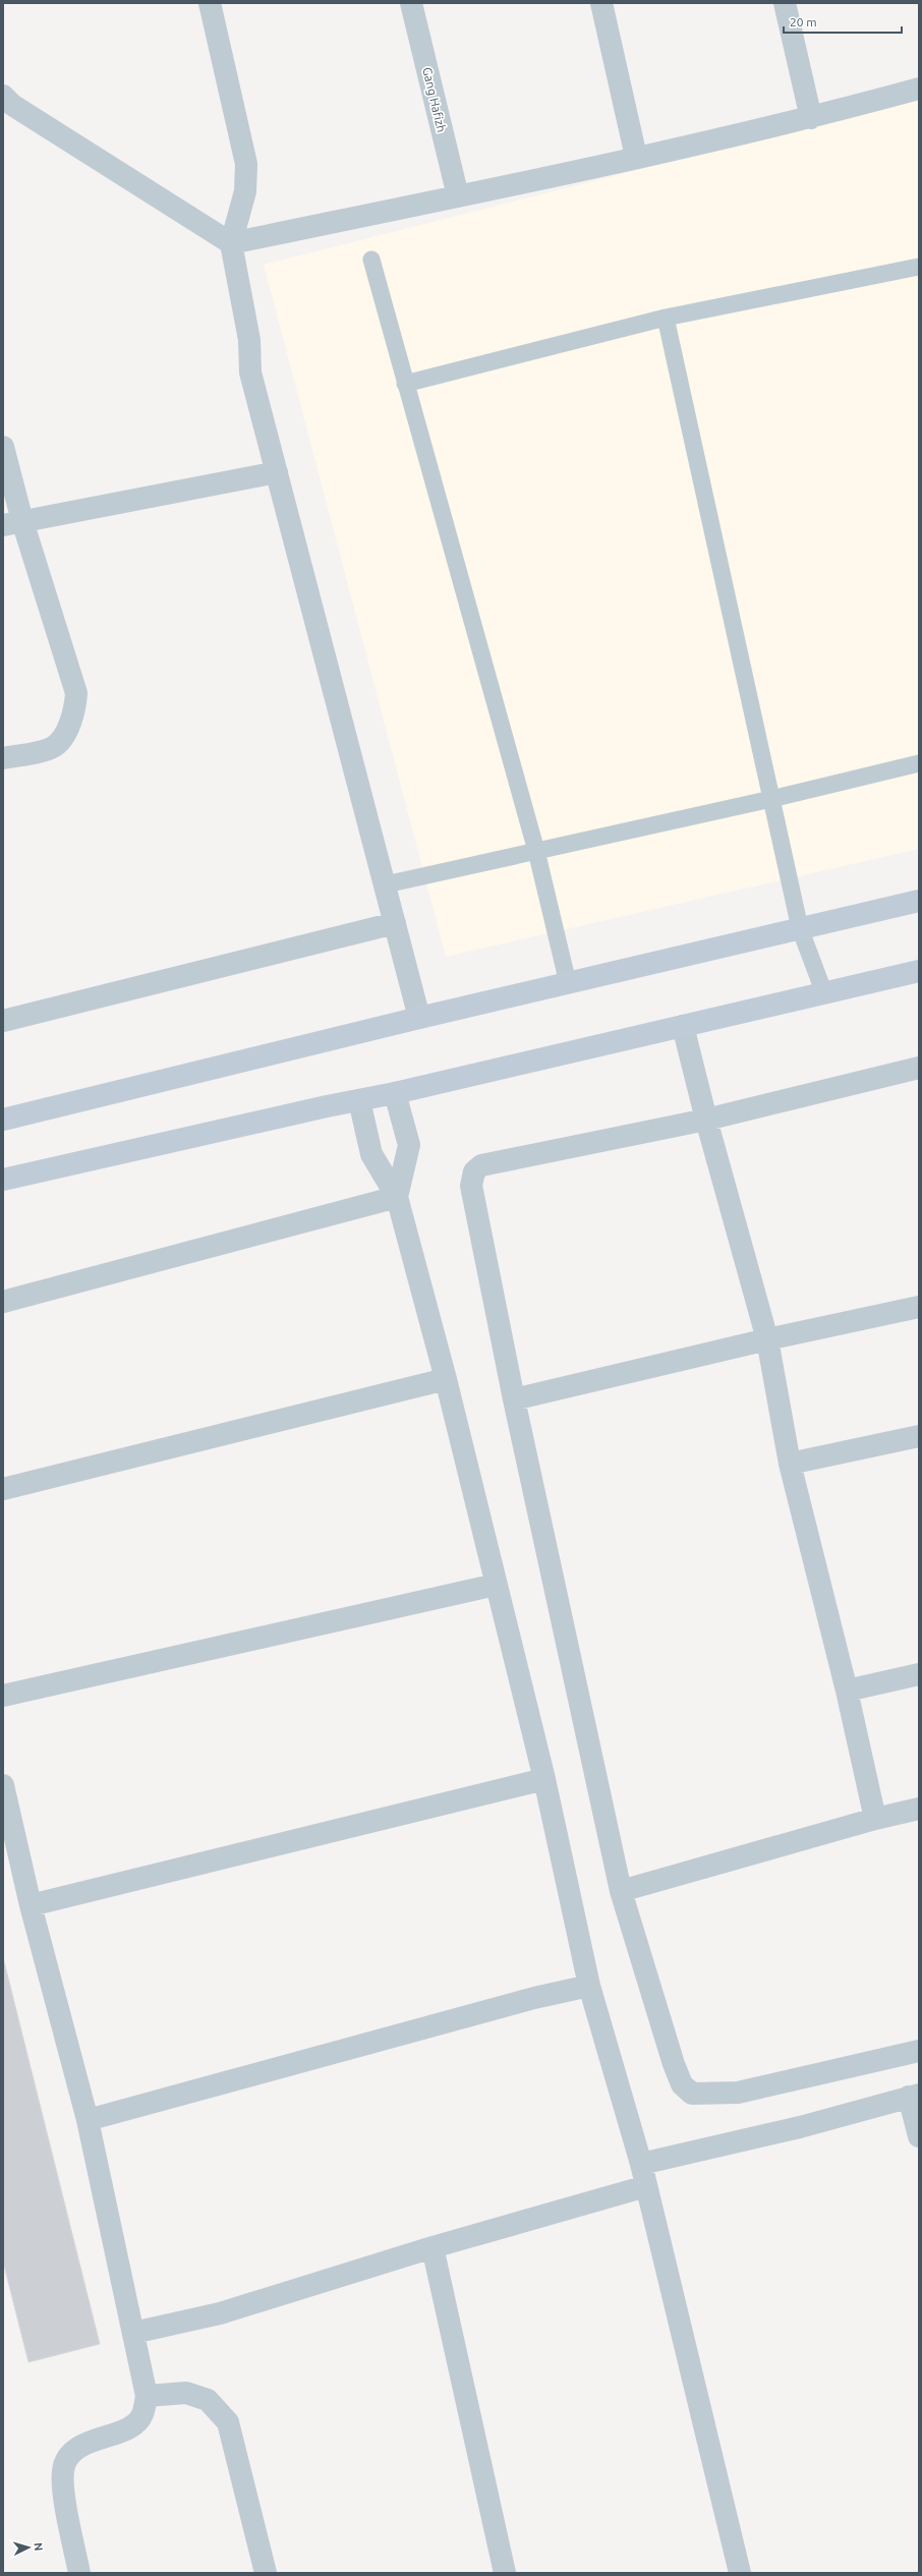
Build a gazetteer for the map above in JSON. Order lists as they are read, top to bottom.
{
  "streets": {
    "street": ["Gang Hafizh"]
  },
  "scale_bar": "20 m",
  "north": "right"
}
